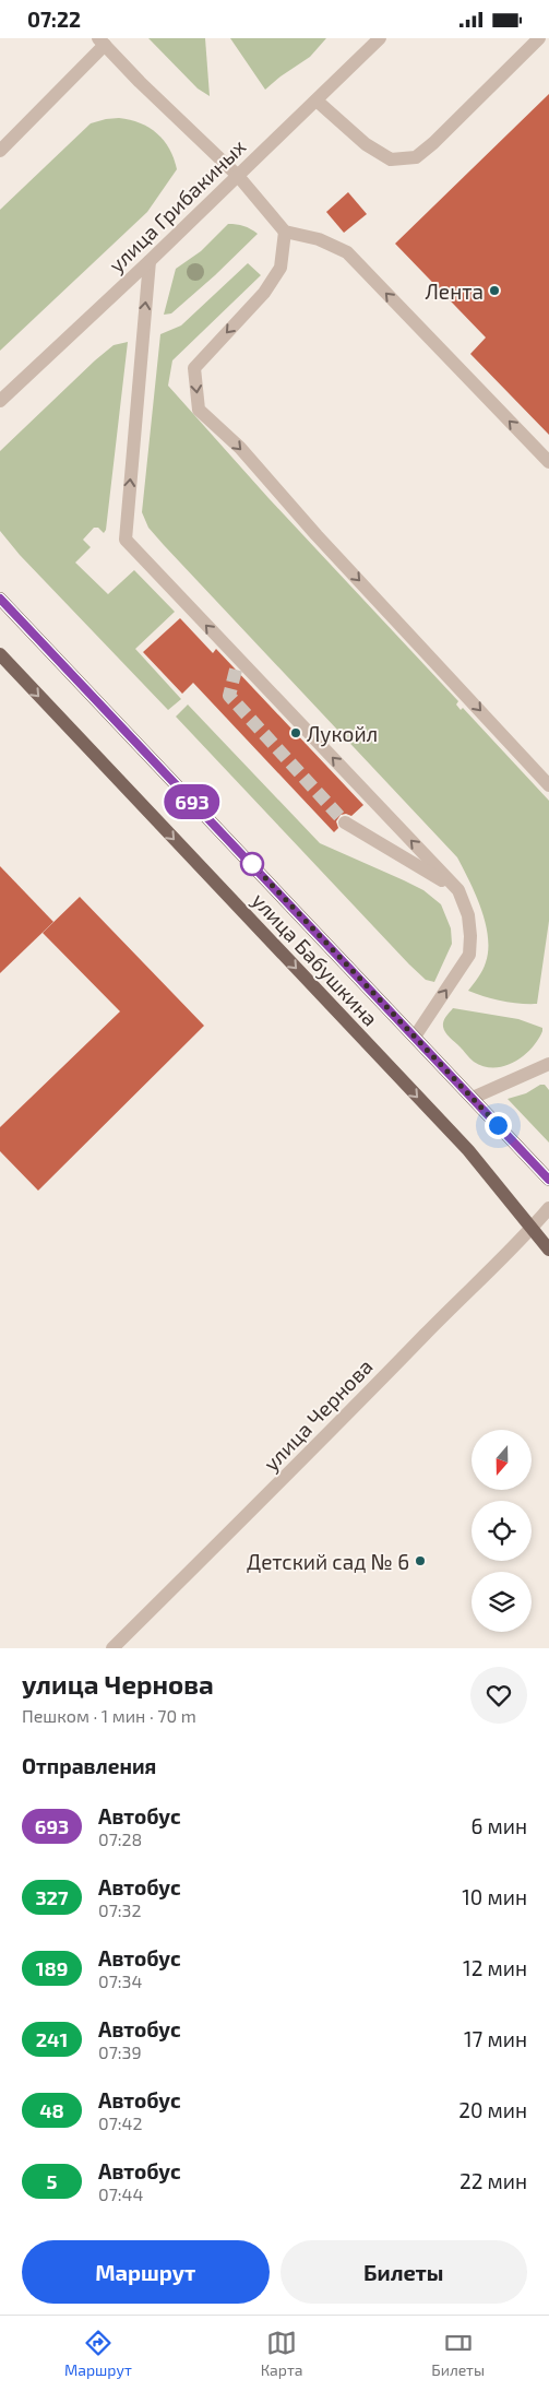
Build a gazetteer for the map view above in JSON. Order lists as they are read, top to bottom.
{
  "streets": {
    "main road": ["улица Бабушкина"],
    "street": ["улица Грибакиных", "улица Чернова"]
  },
  "crossings": [
    ["улица Бабушкина", "улица Чернова"]
  ],
  "places": ["Лента", "Лукойл", "Детский сад № 6"],
  "lines": ["bus line 693"],
  "north": "bottom",
  "page": {
    "status": "07:22",
    "on_map": "693",
    "heading": [
      ["улица Чернова", "Пешком · 1 мин · 70 m"],
      "Отправления"
    ],
    "list": [
      {
        "mark": "693",
        "name": "Автобус",
        "note": "07:28",
        "value": "6 мин"
      },
      {
        "mark": "327",
        "name": "Автобус",
        "note": "07:32",
        "value": "10 мин"
      },
      {
        "mark": "189",
        "name": "Автобус",
        "note": "07:34",
        "value": "12 мин"
      },
      {
        "mark": "241",
        "name": "Автобус",
        "note": "07:39",
        "value": "17 мин"
      },
      {
        "mark": "48",
        "name": "Автобус",
        "note": "07:42",
        "value": "20 мин"
      },
      {
        "mark": "5",
        "name": "Автобус",
        "note": "07:44",
        "value": "22 мин"
      }
    ],
    "buttons": ["Маршрут", "Билеты"],
    "tabs": ["Маршрут", "Карта", "Билеты"]
  }
}
